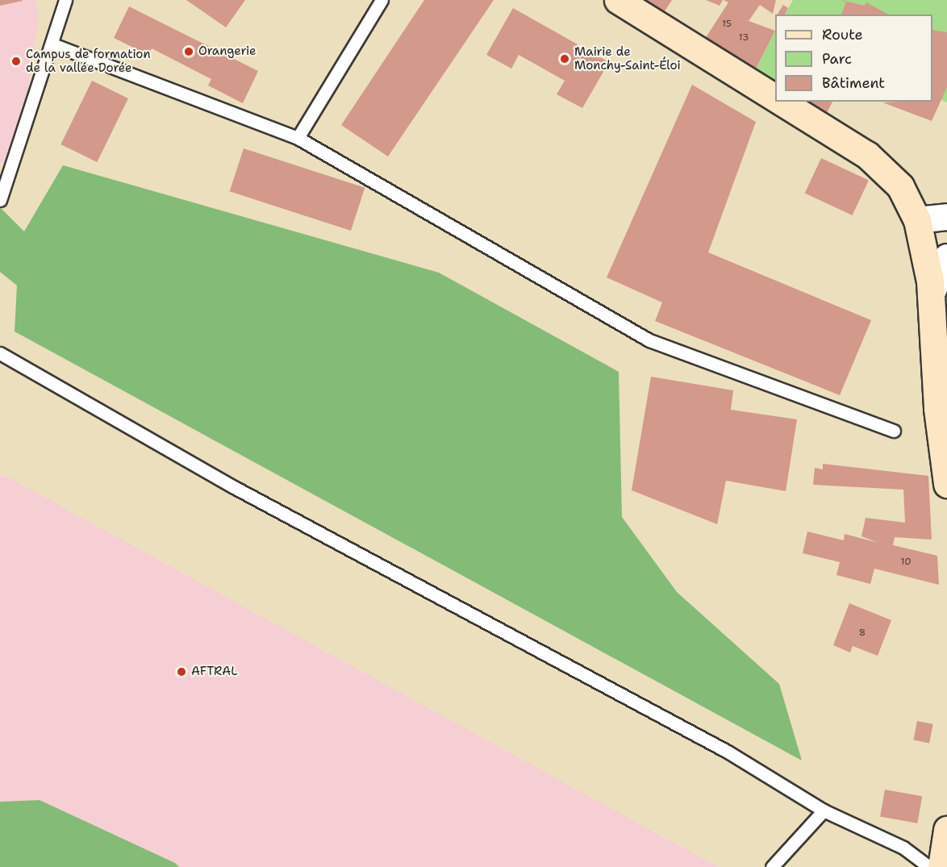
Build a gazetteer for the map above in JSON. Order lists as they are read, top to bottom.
{
  "places": [
    "Orangerie",
    "Mairie de Monchy-Saint-Éloi",
    "Campus de formation de la vallée Dorée",
    "AFTRAL"
  ],
  "house_numbers": [
    "15",
    "13",
    "10",
    "8"
  ],
  "legend": ["Route", "Parc", "Bâtiment"]
}
